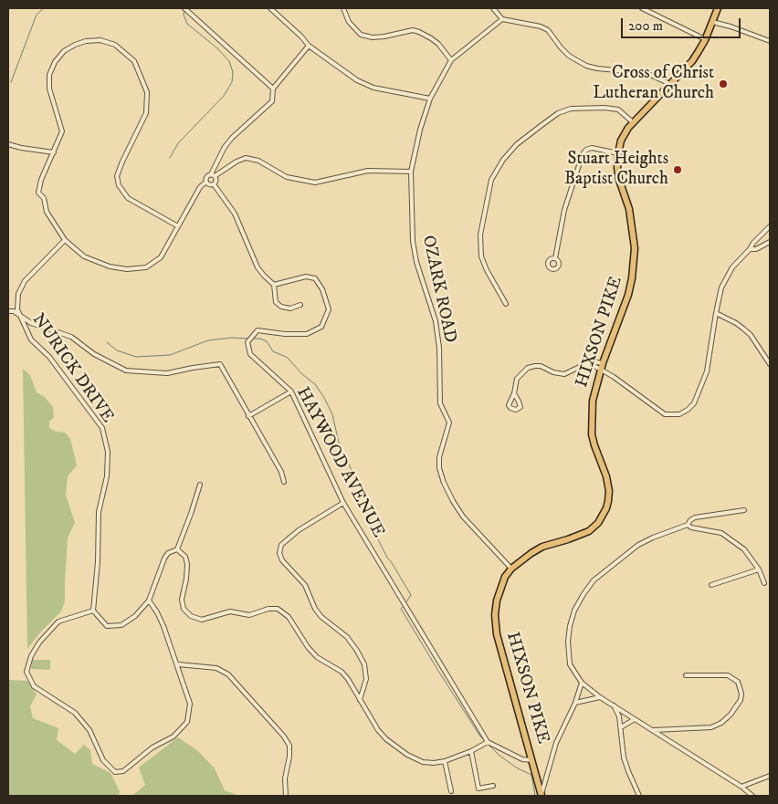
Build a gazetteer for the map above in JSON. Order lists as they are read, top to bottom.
{
  "streets": {
    "main road": ["HIXSON PIKE"],
    "street": ["OZARK ROAD", "NURICK DRIVE", "HAYWOOD AVENUE"]
  },
  "crossings": [
    ["OZARK ROAD", "HIXSON PIKE"]
  ],
  "places": ["Cross of Christ Lutheran Church", "Stuart Heights Baptist Church"],
  "scale_bar": "200 m"
}
